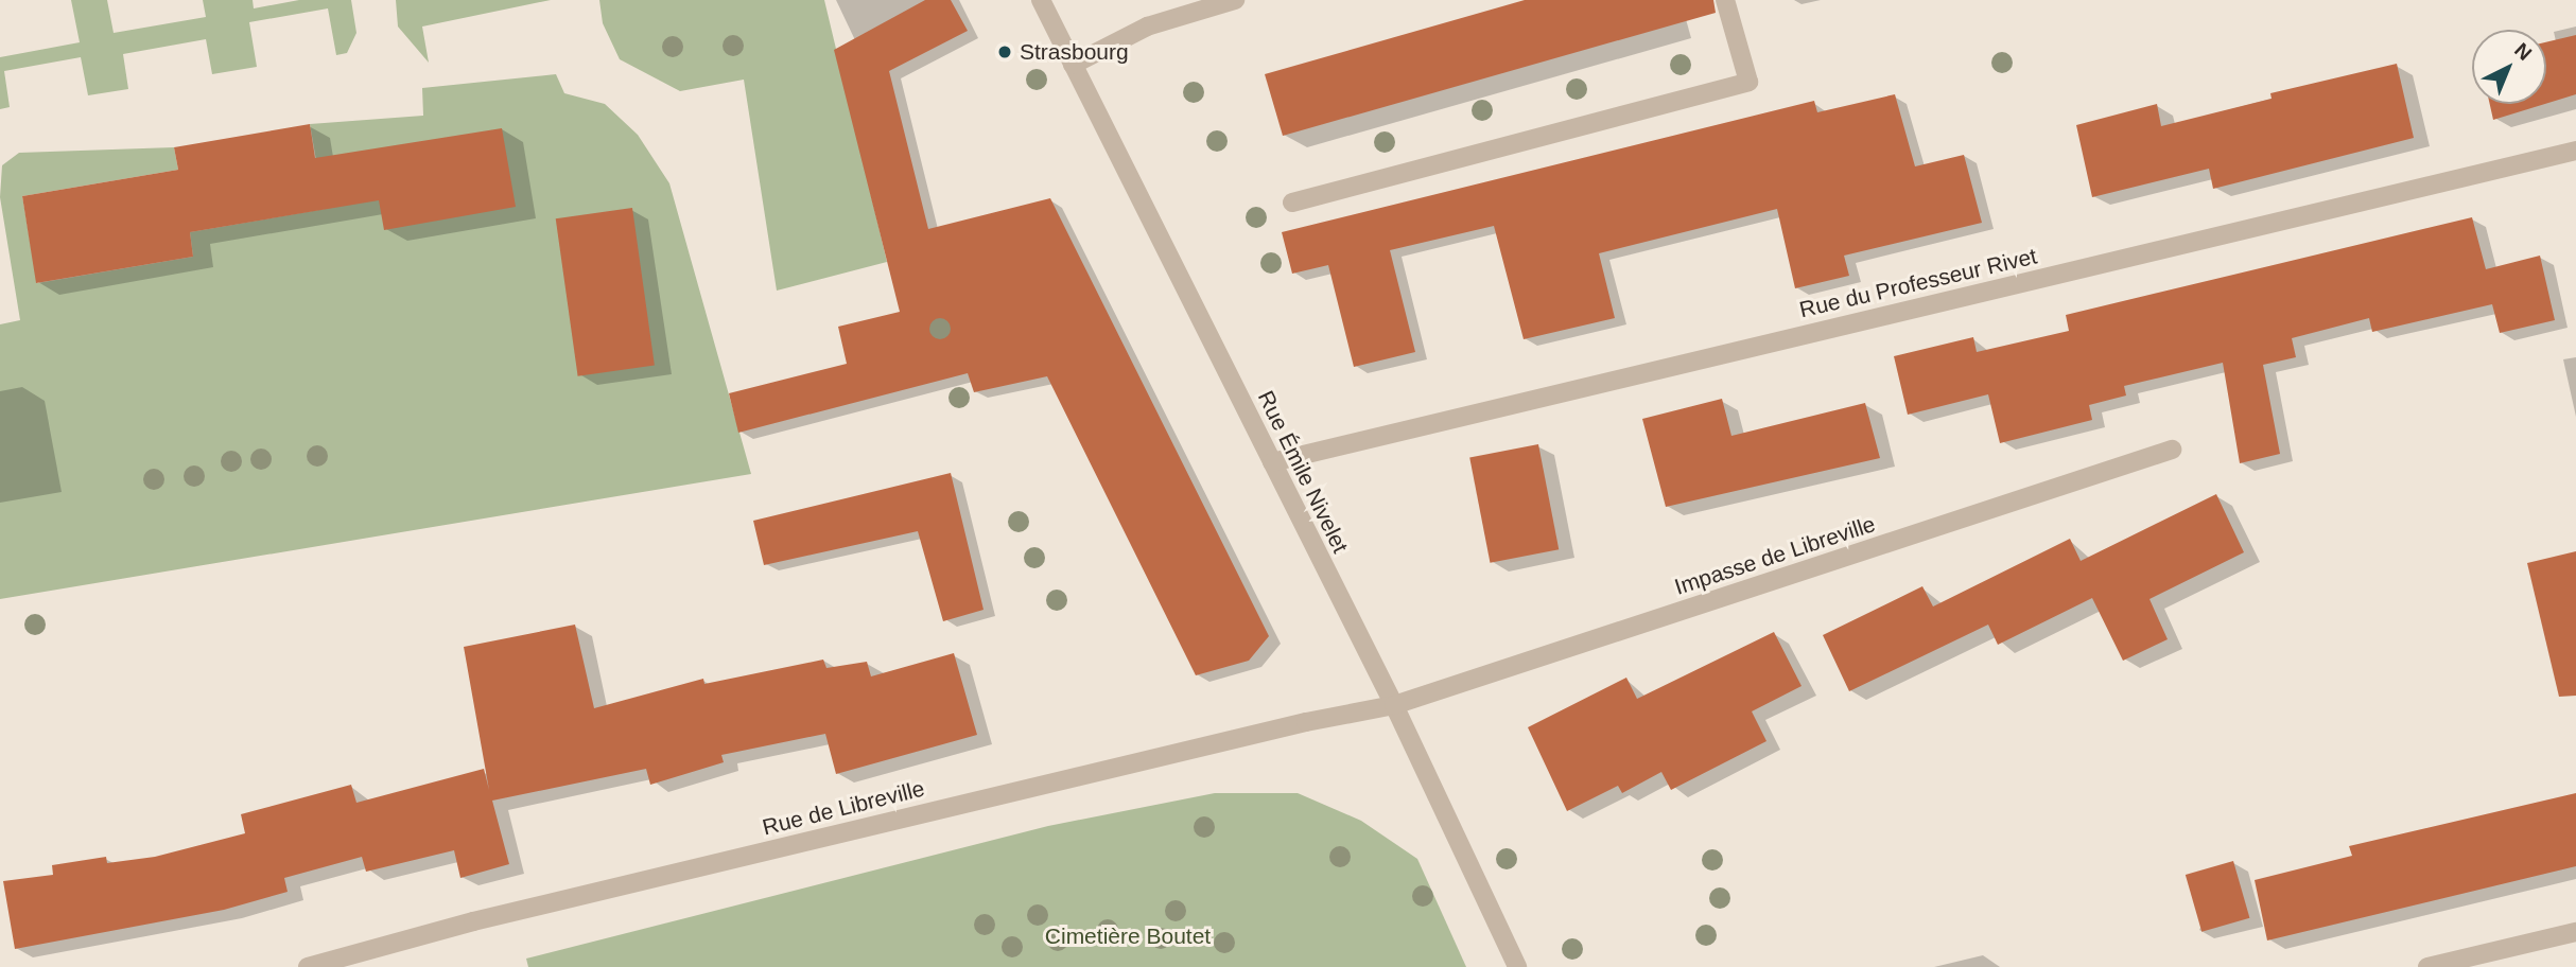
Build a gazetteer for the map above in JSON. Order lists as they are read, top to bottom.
{
  "streets": {
    "street": [
      "Rue du Professeur Rivet",
      "Rue Émile Nivelet",
      "Impasse de Libreville",
      "Rue de Libreville"
    ]
  },
  "crossings": [
    ["Rue du Professeur Rivet", "Rue Émile Nivelet"],
    ["Rue Émile Nivelet", "Impasse de Libreville"],
    ["Rue Émile Nivelet", "Rue de Libreville"],
    ["Impasse de Libreville", "Rue de Libreville"]
  ],
  "parks": ["Cimetière Boutet"],
  "places": ["Strasbourg"],
  "north": "top right"
}
